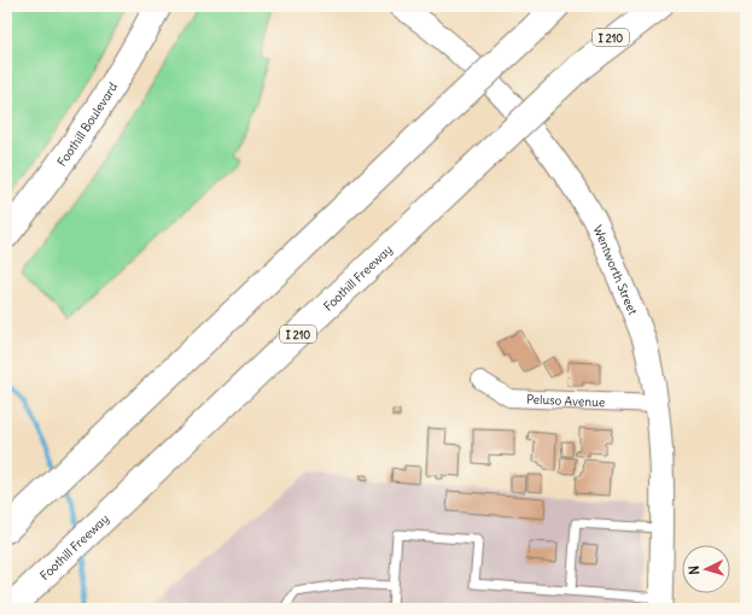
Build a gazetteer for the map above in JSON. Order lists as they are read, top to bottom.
{
  "streets": {
    "main road": [
      "I 210",
      "Foothill Boulevard",
      "Wentworth Street",
      "Foothill Freeway"
    ],
    "street": ["Peluso Avenue"]
  },
  "crossings": [
    ["Wentworth Street", "Peluso Avenue"]
  ],
  "north": "left"
}
